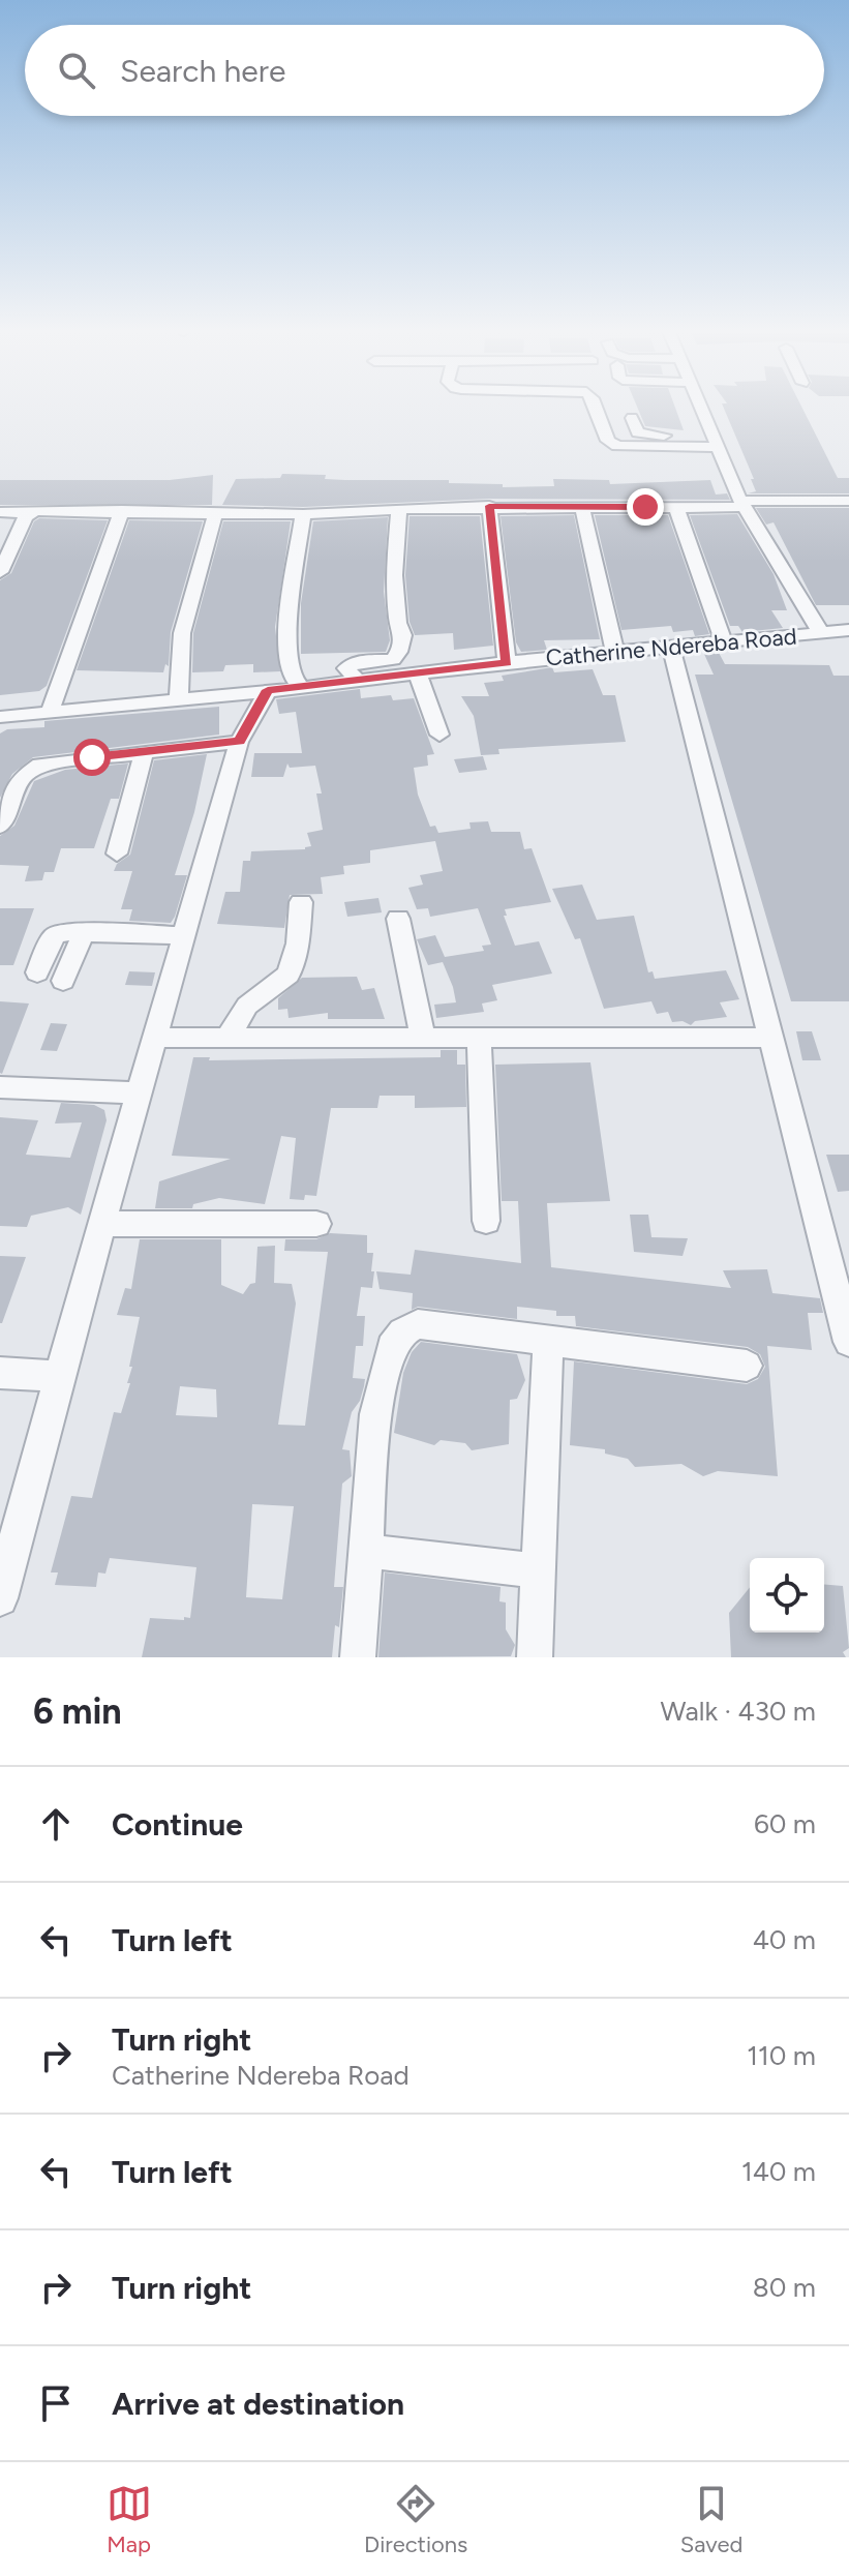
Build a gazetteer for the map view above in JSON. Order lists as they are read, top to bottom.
{
  "streets": {
    "street": ["Catherine Ndereba Road"]
  },
  "page": {
    "search": "Search here",
    "heading": ["6 min", "Walk · 430 m"],
    "list": [
      ["Continue", "60 m"],
      ["Turn left", "40 m"],
      ["Turn right", "Catherine Ndereba Road", "110 m"],
      ["Turn left", "140 m"],
      ["Turn right", "80 m"],
      "Arrive at destination"
    ],
    "nav": ["Map", "Directions", "Saved"]
  }
}
